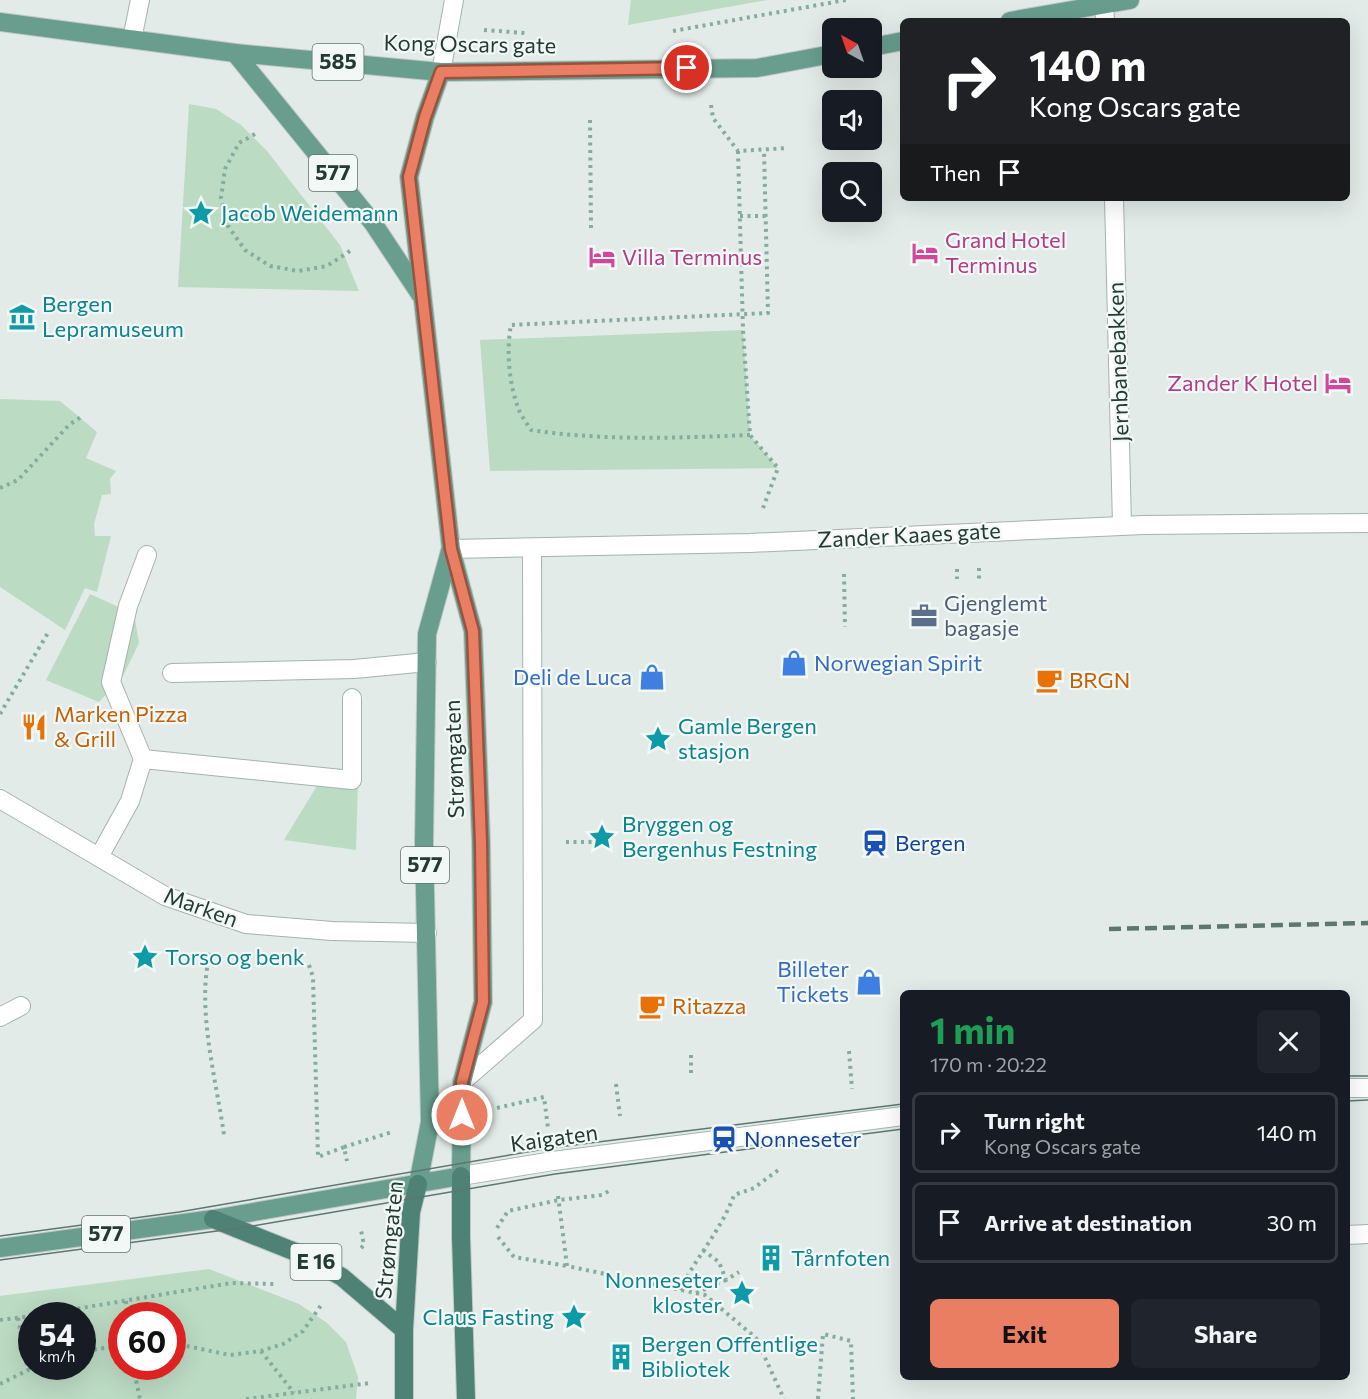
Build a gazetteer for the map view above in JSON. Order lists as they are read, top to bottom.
{
  "streets": {
    "highway": ["Strømgaten", "E 16"],
    "main road": [
      "Kong Oscars gate",
      "585",
      "577",
      "Kaigaten"
    ],
    "street": ["Jernbanebakken", "Zander Kaaes gate", "Marken"]
  },
  "crossings": [
    ["Kong Oscars gate", "Strømgaten"],
    ["Jernbanebakken", "Zander Kaaes gate"],
    ["Zander Kaaes gate", "Strømgaten"],
    ["Strømgaten", "Marken"],
    ["Strømgaten", "Kaigaten"],
    ["Strømgaten", "E 16"],
    ["Kaigaten", "E 16"]
  ],
  "places": {
    "place": [
      "Jacob Weidemann",
      "Gamle Bergen stasjon",
      "Bryggen og Bergenhus Festning",
      "Torso og benk",
      "Nonneseter kloster",
      "Claus Fasting"
    ],
    "hotel": ["Grand Hotel Terminus", "Villa Terminus", "Zander K Hotel"],
    "museum": ["Bergen Lepramuseum"],
    "office": ["Gjenglemt bagasje"],
    "shop": ["Norwegian Spirit", "Deli de Luca", "Billeter Tickets"],
    "cafe": ["BRGN", "Ritazza"],
    "restaurant": ["Marken Pizza & Grill"],
    "station": ["Bergen", "Nonneseter"],
    "building": ["Tårnfoten", "Bergen Offentlige Bibliotek"]
  },
  "north": "top left",
  "page": {
    "turn": ["140 m", "Kong Oscars gate"],
    "then": "Then",
    "heading": ["1 min", "170 m · 20:22"],
    "list": [
      {
        "name": "Turn right",
        "note": "Kong Oscars gate",
        "value": "140 m"
      },
      {
        "name": "Arrive at destination",
        "value": "30 m"
      }
    ],
    "buttons": ["Exit", "Share"],
    "speed": "54 km/h",
    "limit": "60"
  }
}
